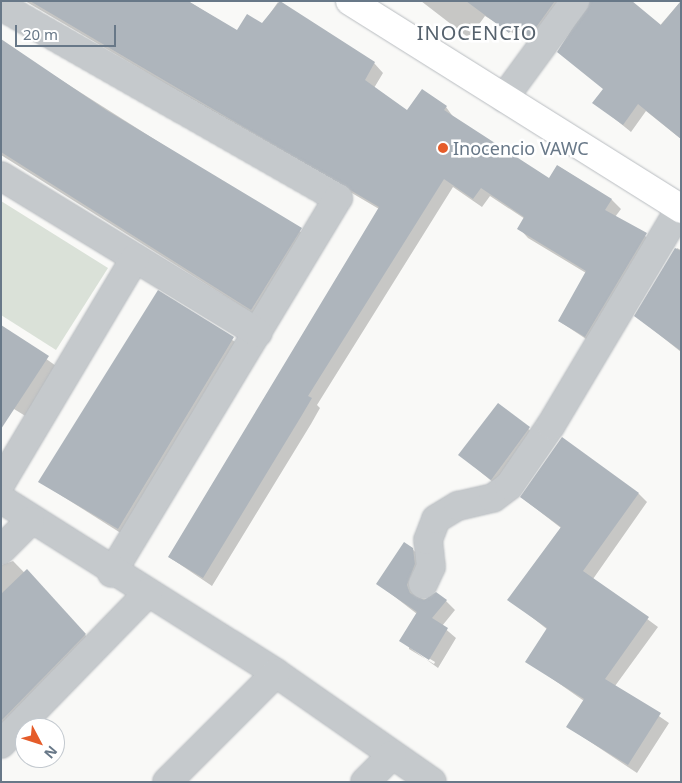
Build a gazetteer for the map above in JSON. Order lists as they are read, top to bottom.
{
  "districts": ["INOCENCIO"],
  "places": ["Inocencio VAWC"],
  "scale_bar": "20 m",
  "north": "bottom right"
}
